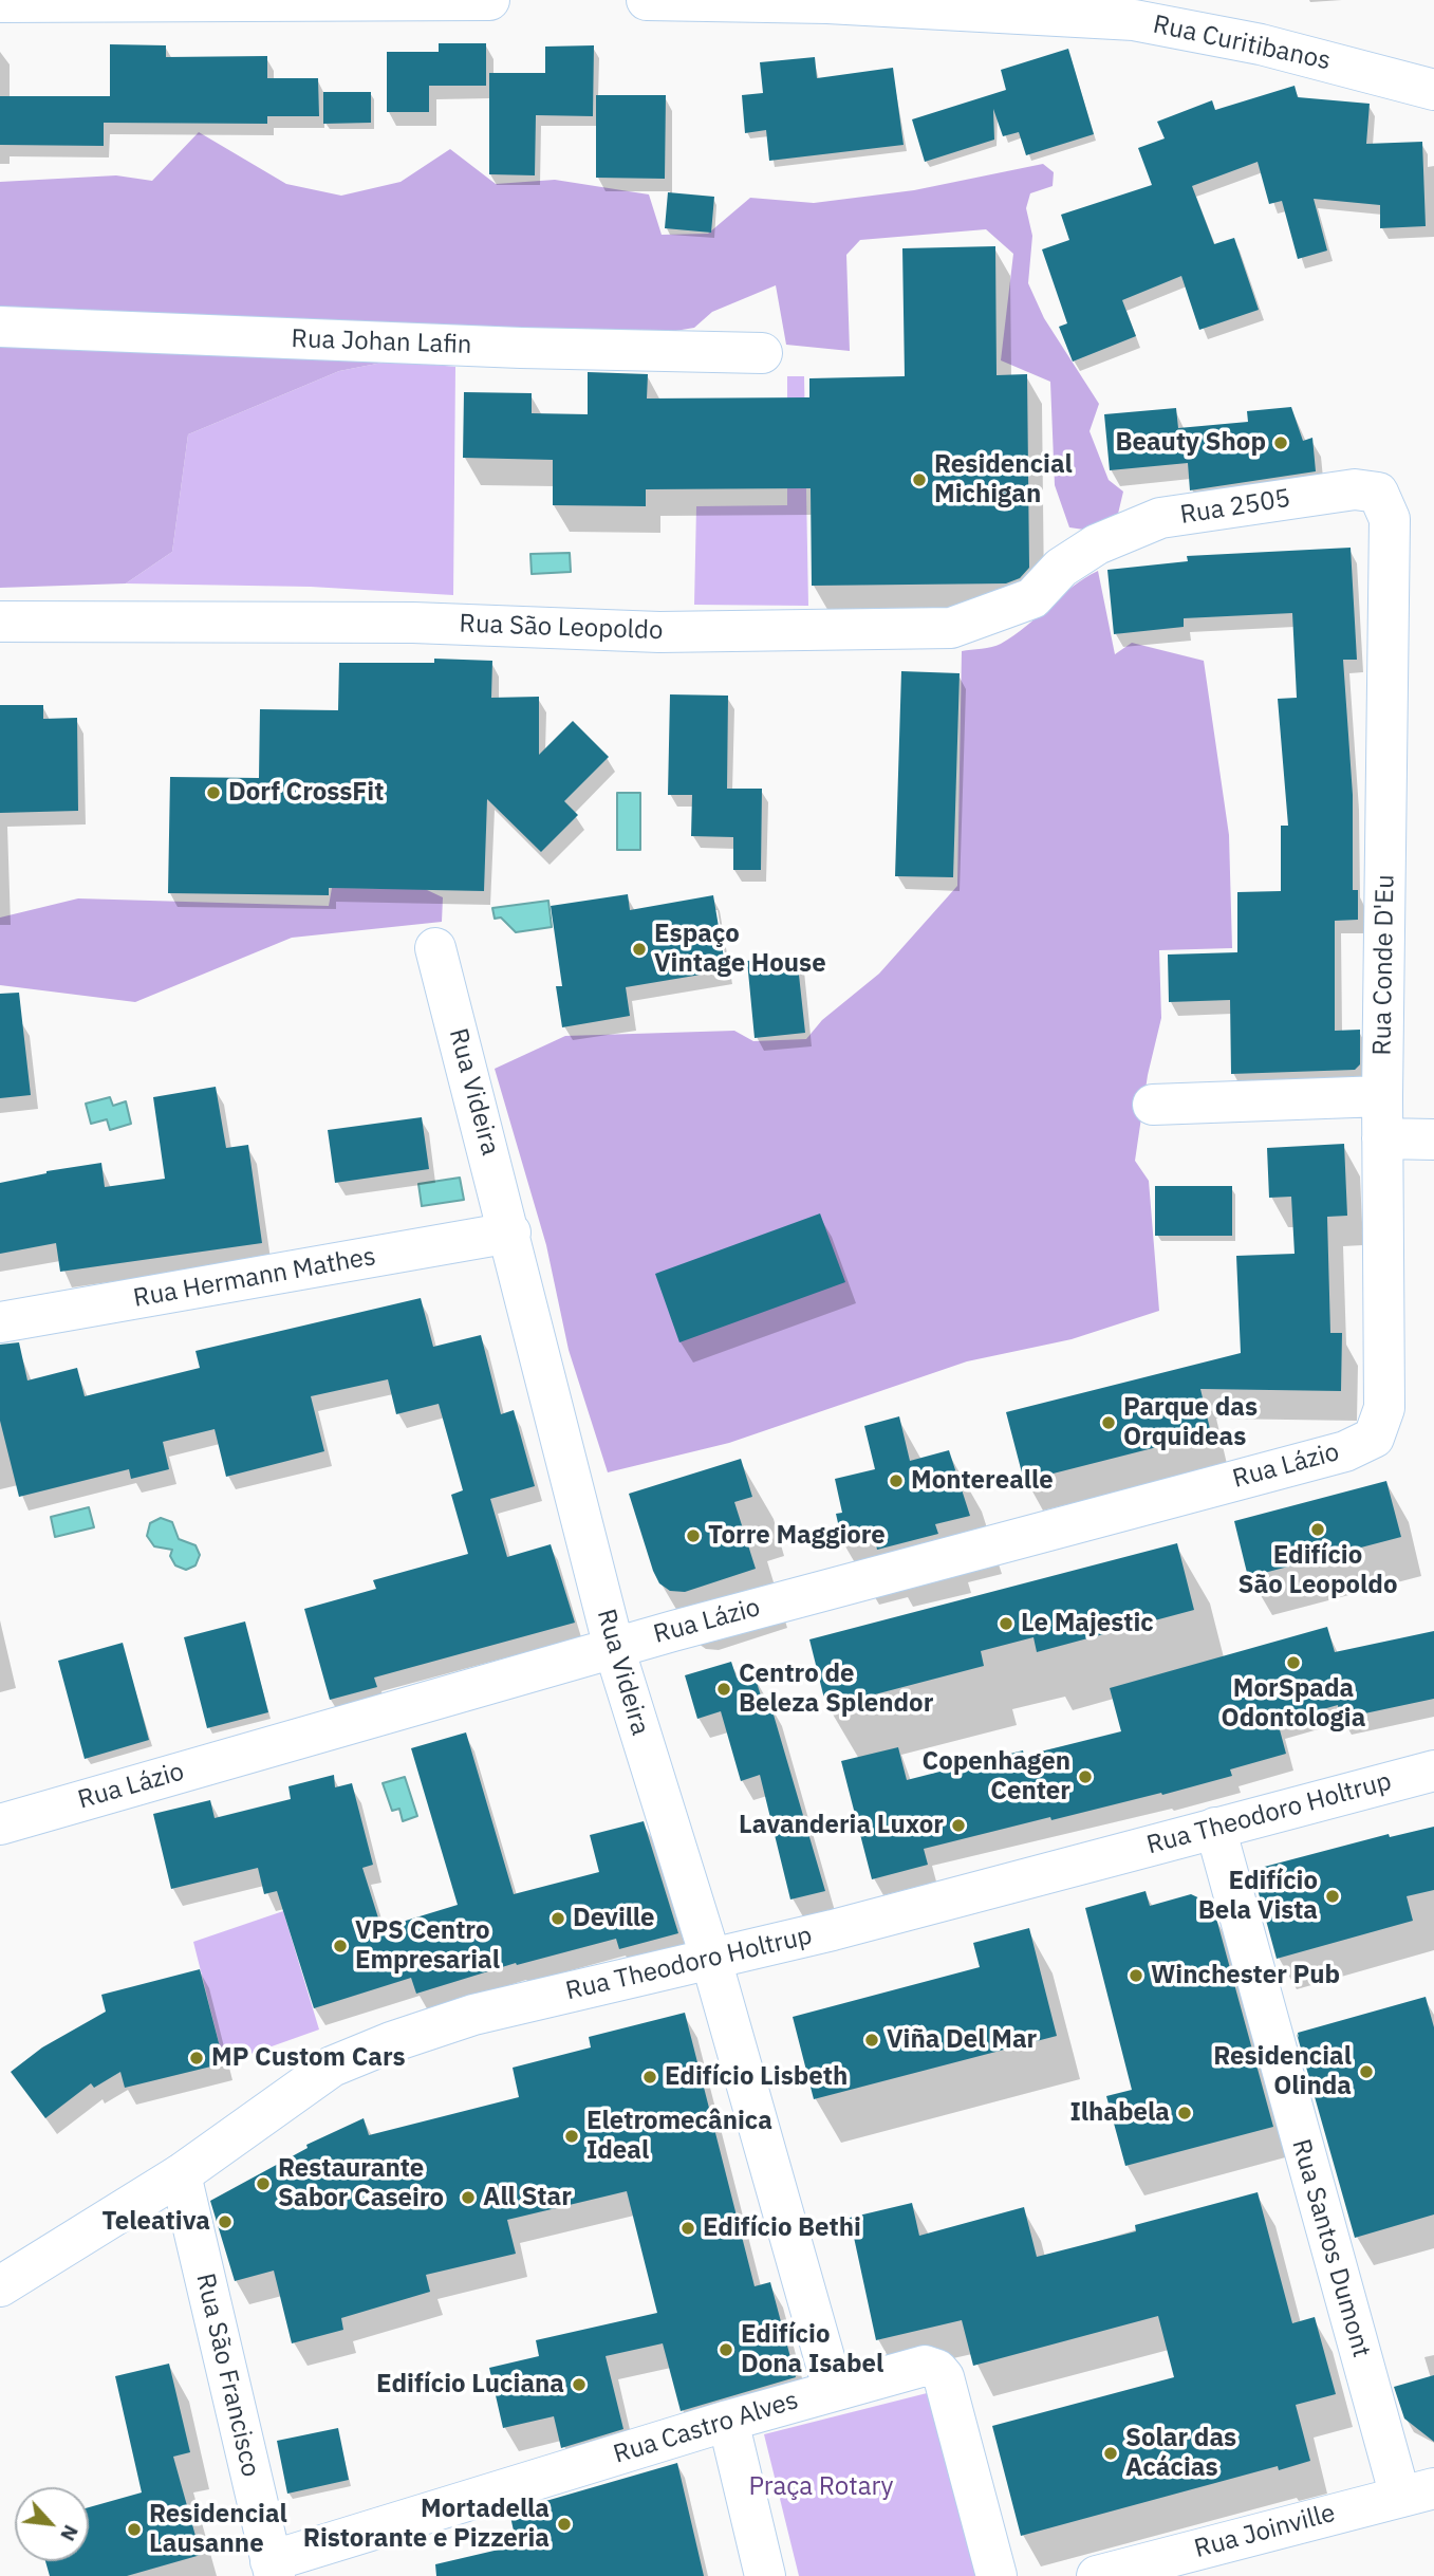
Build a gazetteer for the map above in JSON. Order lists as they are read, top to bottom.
{
  "streets": {
    "street": [
      "Rua Curitibanos",
      "Rua Johan Lafin",
      "Rua 2505",
      "Rua São Leopoldo",
      "Rua Conde D'Eu",
      "Rua Videira",
      "Rua Hermann Mathes",
      "Rua Lázio",
      "Rua Theodoro Holtrup",
      "Rua Santos Dumont",
      "Rua São Francisco",
      "Rua Castro Alves",
      "Rua Joinville"
    ]
  },
  "crossings": [
    ["Rua 2505", "Rua São Leopoldo"],
    ["Rua 2505", "Rua Conde D'Eu"],
    ["Rua Conde D'Eu", "Rua Lázio"],
    ["Rua Videira", "Rua Hermann Mathes"],
    ["Rua Videira", "Rua Lázio"],
    ["Rua Videira", "Rua Theodoro Holtrup"],
    ["Rua Videira", "Rua Castro Alves"],
    ["Rua Theodoro Holtrup", "Rua Santos Dumont"],
    ["Rua Theodoro Holtrup", "Rua São Francisco"],
    ["Rua Santos Dumont", "Rua Joinville"],
    ["Rua São Francisco", "Rua Castro Alves"]
  ],
  "parks": ["Praça Rotary"],
  "places": [
    "Beauty Shop",
    "Residencial Michigan",
    "Dorf CrossFit",
    "Espaço Vintage House",
    "Parque das Orquideas",
    "Monterealle",
    "Edifício São Leopoldo",
    "Torre Maggiore",
    "Le Majestic",
    "MorSpada Odontologia",
    "Centro de Beleza Splendor",
    "Copenhagen Center",
    "Lavanderia Luxor",
    "Edifício Bela Vista",
    "Deville",
    "VPS Centro Empresarial",
    "Winchester Pub",
    "Viña Del Mar",
    "MP Custom Cars",
    "Residencial Olinda",
    "Edifício Lisbeth",
    "Ilhabela",
    "Eletromecânica Ideal",
    "Restaurante Sabor Caseiro",
    "All Star",
    "Teleativa",
    "Edifício Bethi",
    "Edifício Dona Isabel",
    "Edifício Luciana",
    "Solar das Acácias",
    "Mortadella Ristorante e Pizzeria",
    "Residencial Lausanne"
  ],
  "north": "bottom right"
}
